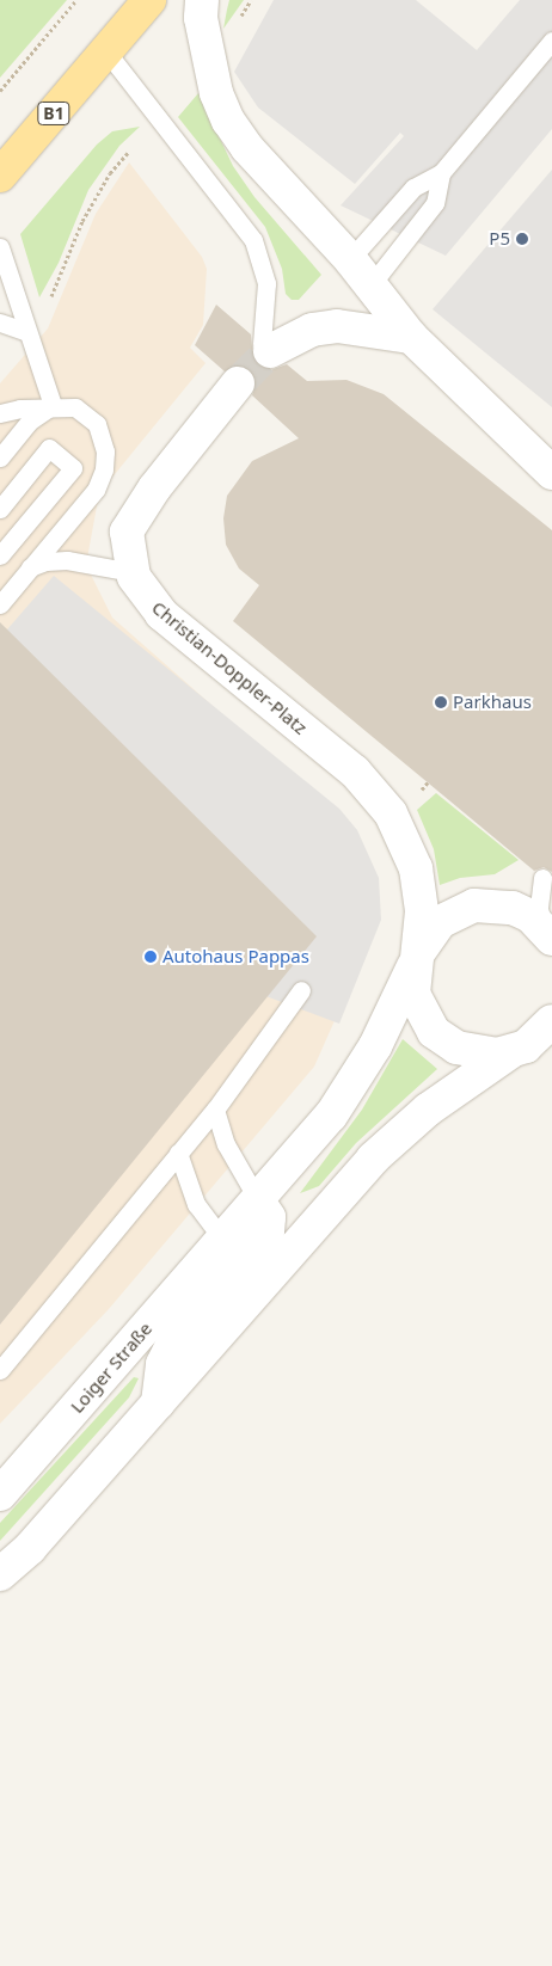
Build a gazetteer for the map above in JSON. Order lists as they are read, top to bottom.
{
  "streets": {
    "main road": ["B1"],
    "street": ["Christian-Doppler-Platz", "Loiger Straße"]
  },
  "crossings": [
    ["Christian-Doppler-Platz", "Loiger Straße"]
  ],
  "places": ["P5", "Parkhaus", "Autohaus Pappas"]
}
